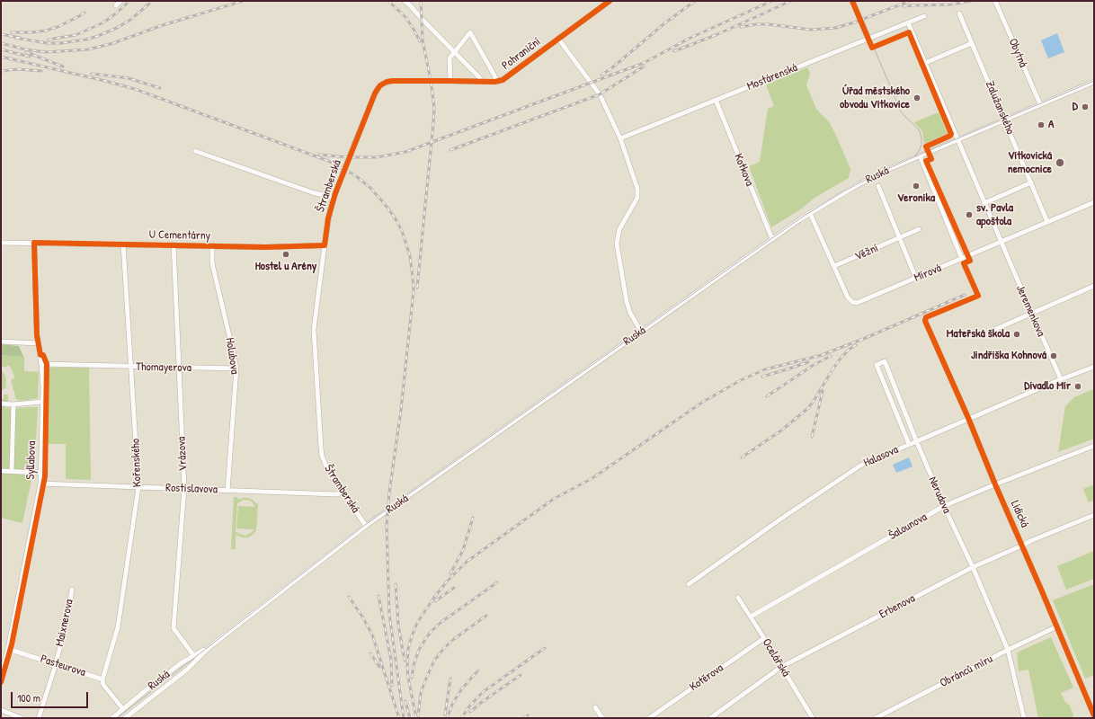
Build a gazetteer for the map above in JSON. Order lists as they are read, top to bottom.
{
  "streets": {
    "street": [
      "Obytná",
      "Pohraniční",
      "Mostárenská",
      "Zalužanského",
      "Kotkova",
      "Ruská",
      "Štramberská",
      "U Cementárny",
      "Věžní",
      "Mírová",
      "Jeremenkova",
      "Holubova",
      "Thomayerova",
      "Vrázova",
      "Halasova",
      "Syllabova",
      "Kořenského",
      "Rostislavova",
      "Nerudova",
      "Lidická",
      "Šalounova",
      "Erbenova",
      "Maixnerova",
      "Ocelářská",
      "Pasteurova",
      "Obránců míru",
      "Kotěrova"
    ]
  },
  "crossings": [
    ["Obytná", "Ruská"],
    ["Pohraniční", "Štramberská"],
    ["Mostárenská", "Kotkova"],
    ["Zalužanského", "Ruská"],
    ["Zalužanského", "Mírová"],
    ["Kotkova", "Ruská"],
    ["Ruská", "Štramberská"],
    ["Ruská", "Mírová"],
    ["Ruská", "Jeremenkova"],
    ["Ruská", "Vrázova"],
    ["Štramberská", "U Cementárny"],
    ["Štramberská", "Rostislavova"],
    ["U Cementárny", "Holubova"],
    ["U Cementárny", "Vrázova"],
    ["U Cementárny", "Syllabova"],
    ["U Cementárny", "Kořenského"],
    ["Věžní", "Mírová"],
    ["Mírová", "Jeremenkova"],
    ["Jeremenkova", "Halasova"],
    ["Holubova", "Thomayerova"],
    ["Holubova", "Rostislavova"],
    ["Thomayerova", "Vrázova"],
    ["Thomayerova", "Syllabova"],
    ["Thomayerova", "Kořenského"],
    ["Vrázova", "Rostislavova"],
    ["Halasova", "Nerudova"],
    ["Halasova", "Lidická"],
    ["Syllabova", "Rostislavova"],
    ["Syllabova", "Pasteurova"],
    ["Kořenského", "Rostislavova"],
    ["Kořenského", "Pasteurova"],
    ["Nerudova", "Šalounova"],
    ["Nerudova", "Erbenova"],
    ["Nerudova", "Obránců míru"],
    ["Lidická", "Šalounova"],
    ["Lidická", "Erbenova"],
    ["Lidická", "Obránců míru"],
    ["Šalounova", "Ocelářská"],
    ["Erbenova", "Ocelářská"],
    ["Maixnerova", "Pasteurova"],
    ["Ocelářská", "Kotěrova"]
  ],
  "places": [
    "Úřad městského obvodu Vítkovice",
    "D",
    "A",
    "Vítkovická nemocnice",
    "Veronika",
    "sv. Pavla apoštola",
    "Hostel u Arény",
    "Mateřská škola",
    "Jindřiška Kohnová",
    "Divadlo Mír"
  ],
  "scale_bar": "100 m"
}
